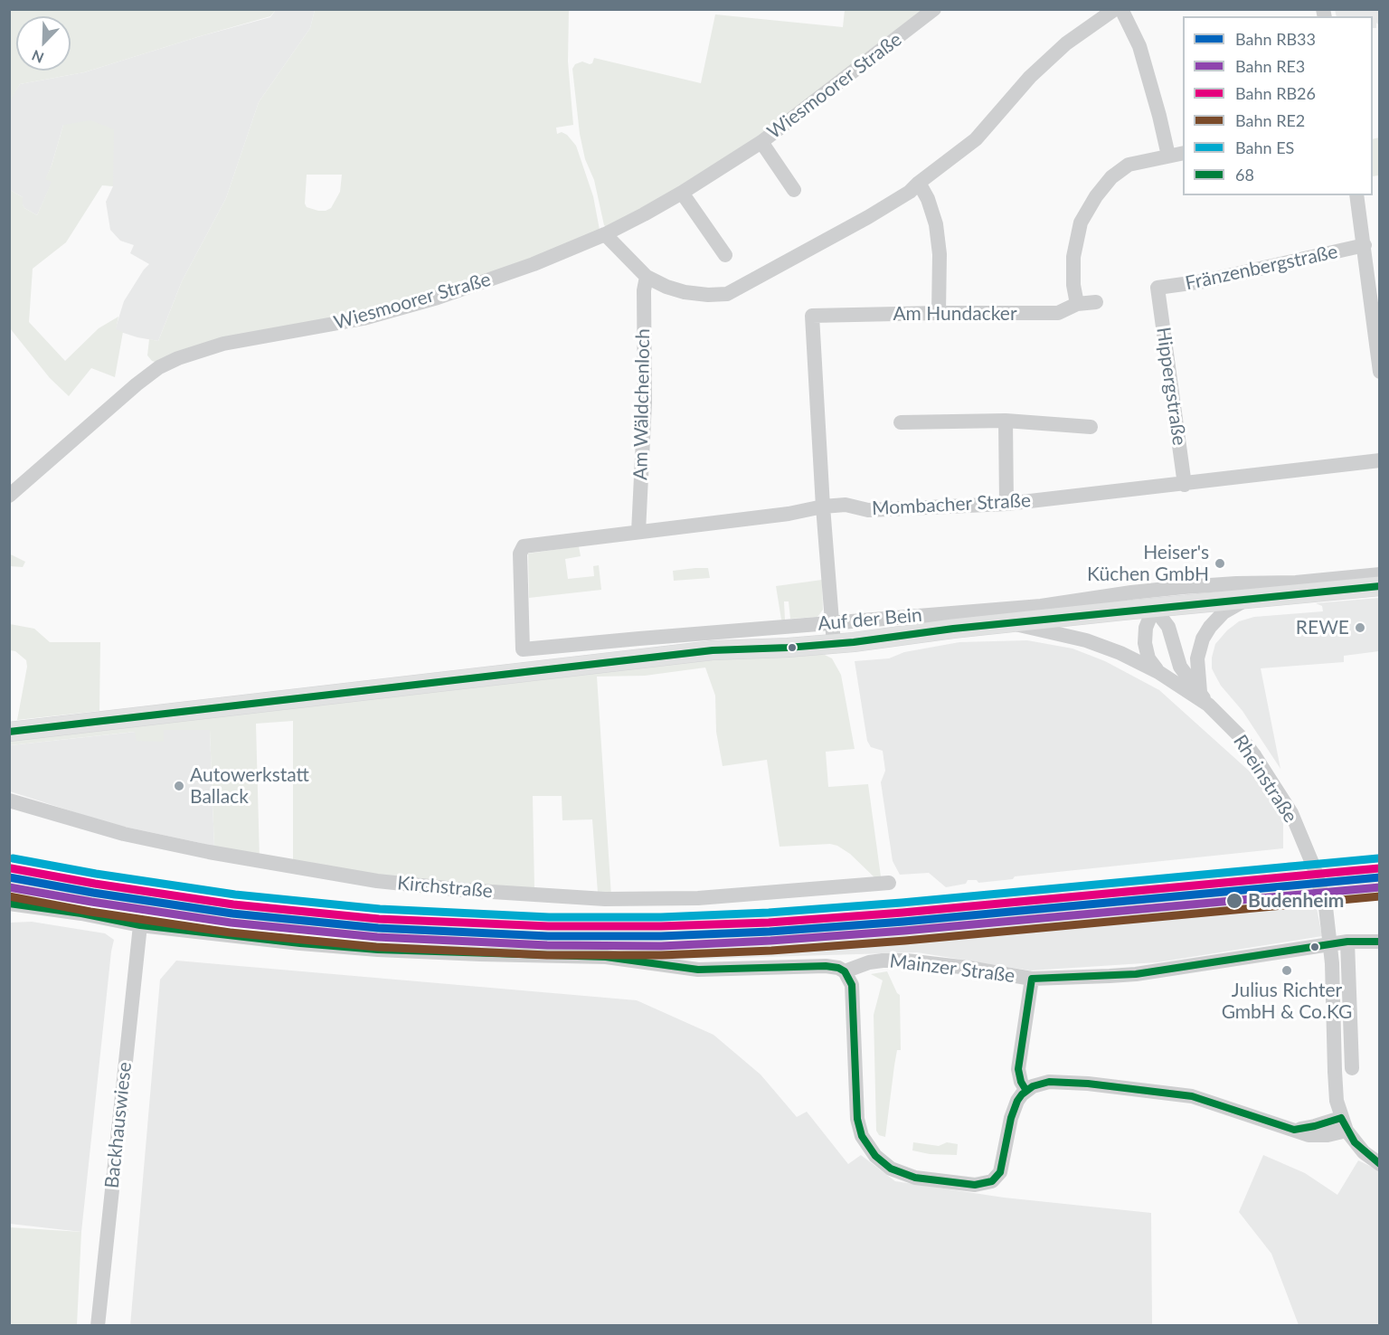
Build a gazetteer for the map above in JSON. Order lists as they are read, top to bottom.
{
  "streets": {
    "street": [
      "Wiesmoorer Straße",
      "Fränzenbergstraße",
      "Am Hundacker",
      "Hippergstraße",
      "Am Wäldchenloch",
      "Mombacher Straße",
      "Auf der Bein",
      "Rheinstraße",
      "Kirchstraße",
      "Mainzer Straße",
      "Backhauswiese"
    ]
  },
  "crossings": [
    ["Fränzenbergstraße", "Hippergstraße"],
    ["Am Hundacker", "Mombacher Straße"],
    ["Hippergstraße", "Mombacher Straße"],
    ["Am Wäldchenloch", "Mombacher Straße"],
    ["Mombacher Straße", "Auf der Bein"]
  ],
  "places": [
    "Heiser's Küchen GmbH",
    "REWE",
    "Autowerkstatt Ballack",
    "Budenheim",
    "Julius Richter GmbH & Co.KG"
  ],
  "lines": [
    "transit line 68",
    "rail line ES",
    "rail line RB26",
    "rail line RB33",
    "rail line RE3",
    "rail line RE2"
  ],
  "legend": [
    "Bahn RB33",
    "Bahn RE3",
    "Bahn RB26",
    "Bahn RE2",
    "Bahn ES",
    "68"
  ],
  "north": "bottom left"
}
